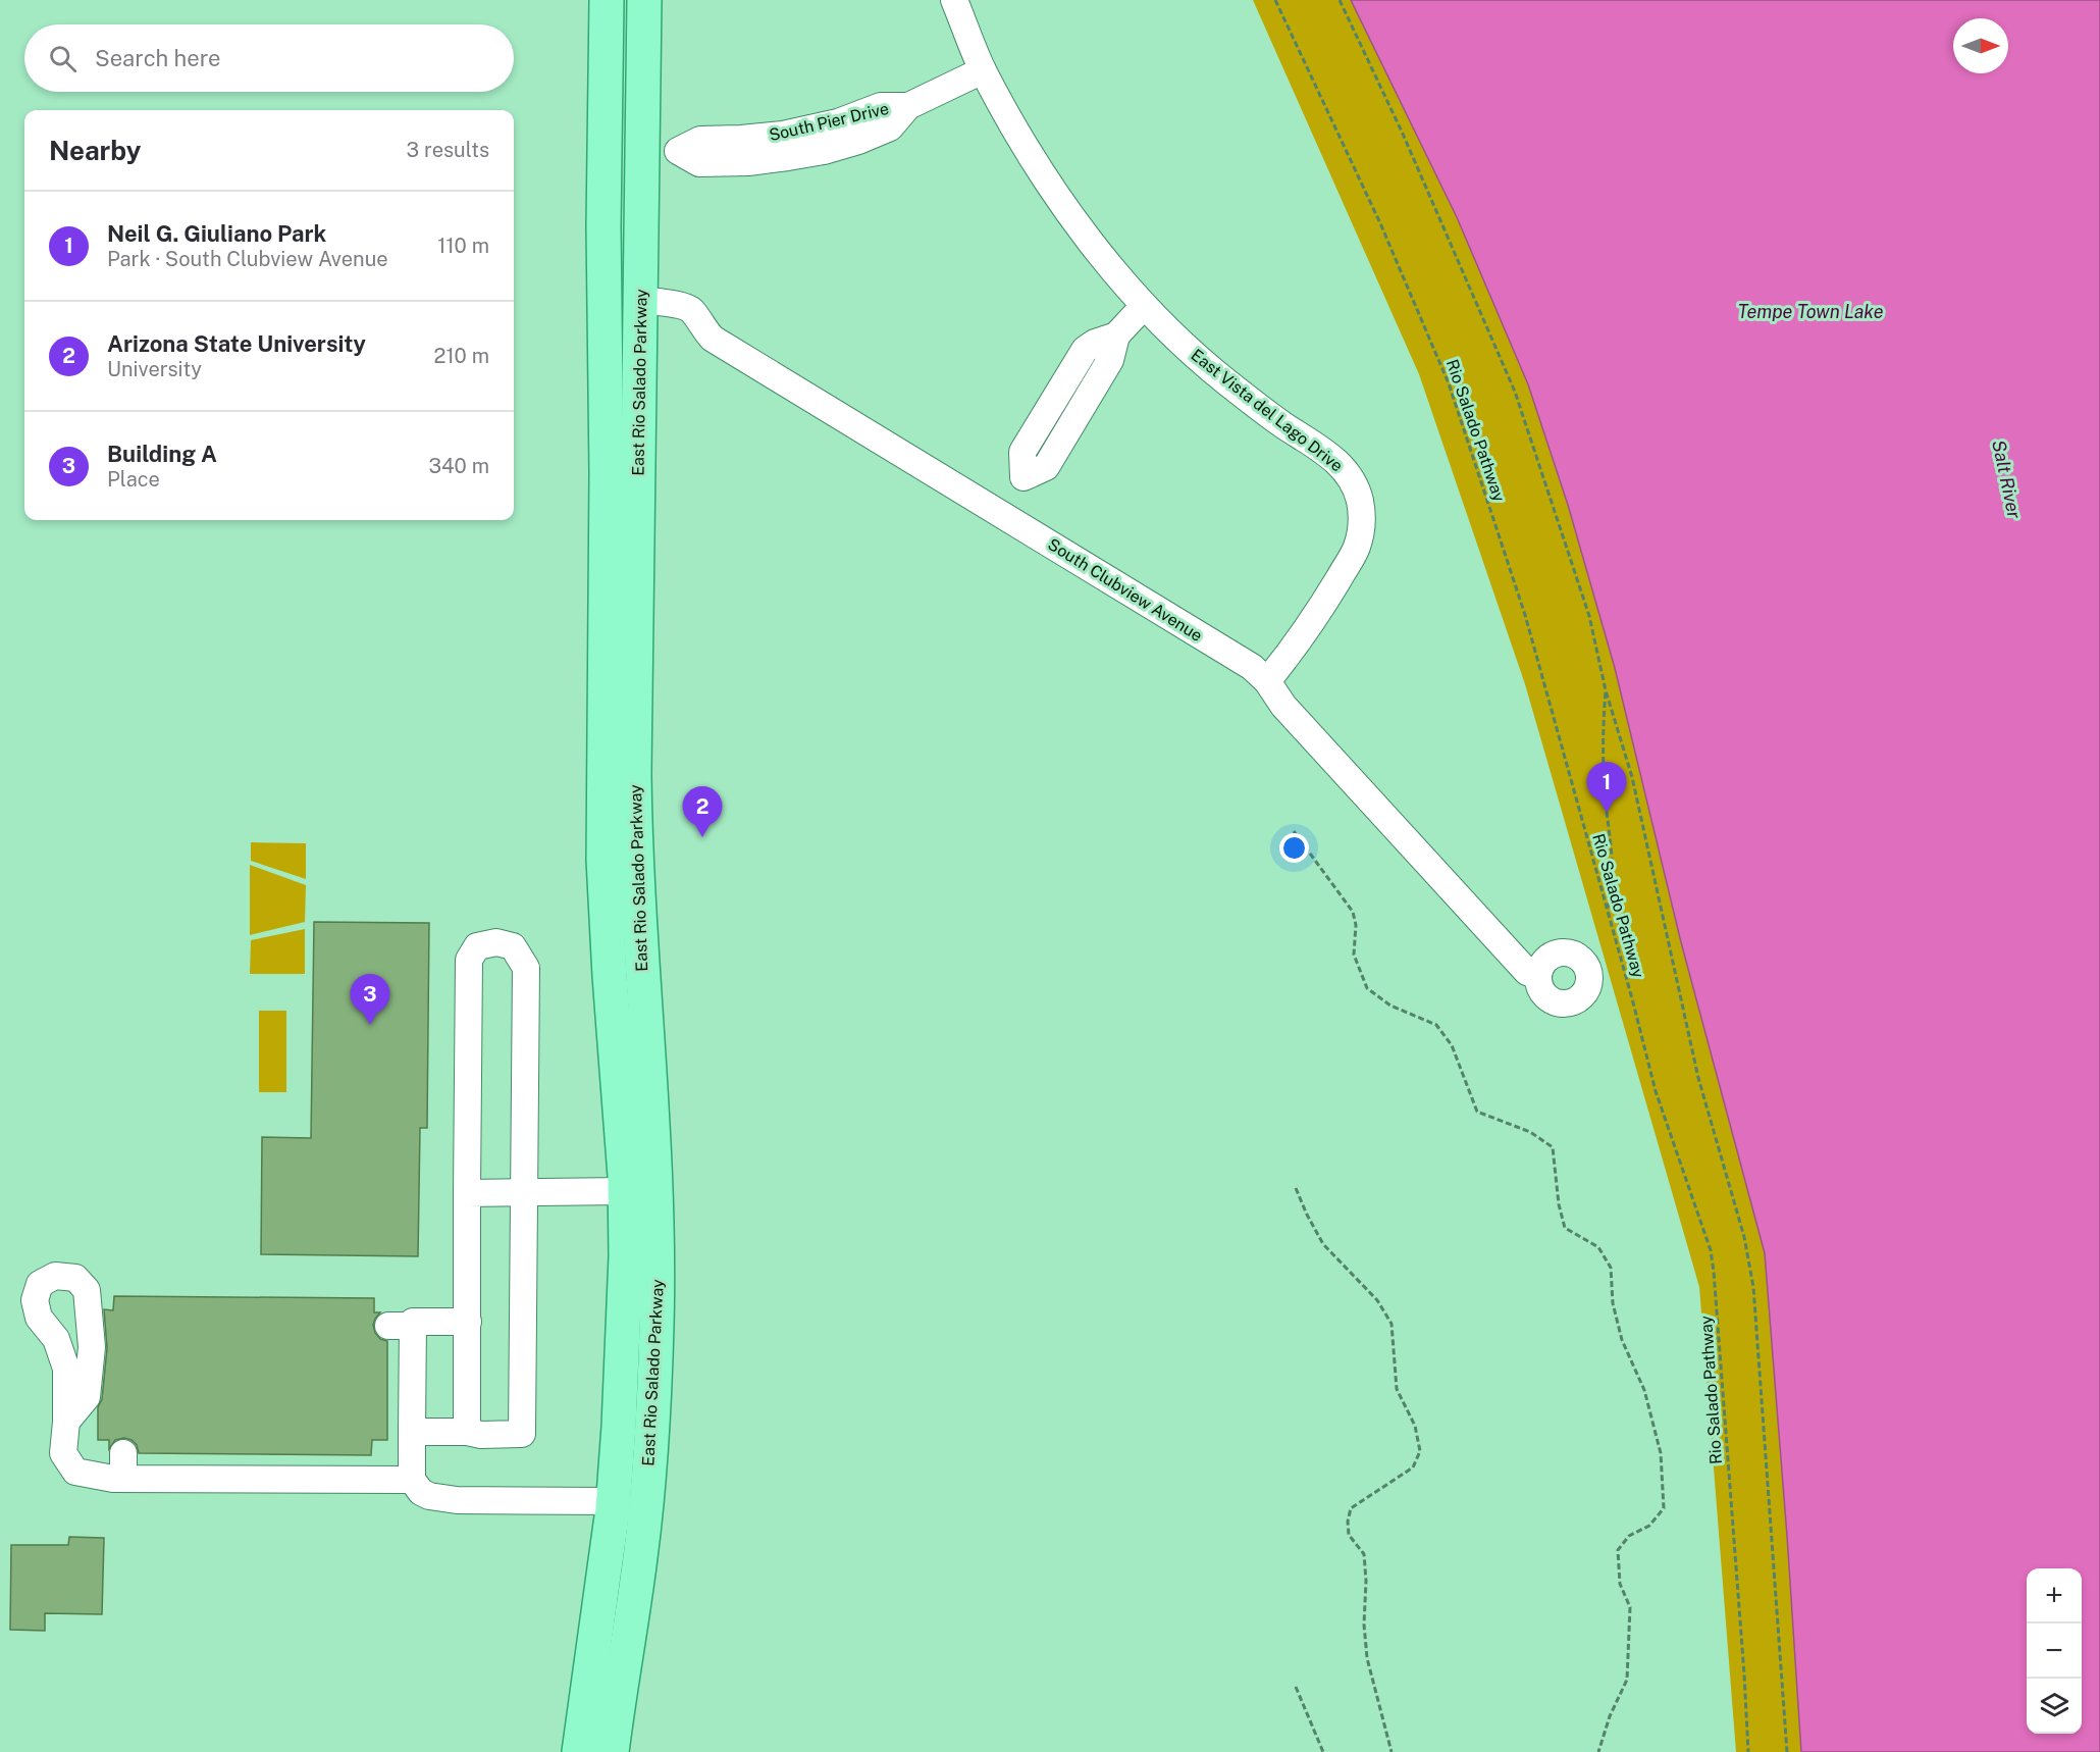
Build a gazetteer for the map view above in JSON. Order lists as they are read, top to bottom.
{
  "streets": {
    "main road": ["East Rio Salado Parkway"],
    "street": ["South Pier Drive", "East Vista del Lago Drive", "South Clubview Avenue"],
    "path": ["Rio Salado Pathway"]
  },
  "crossings": [
    ["South Pier Drive", "East Rio Salado Parkway"],
    ["South Pier Drive", "East Vista del Lago Drive"],
    ["East Rio Salado Parkway", "South Clubview Avenue"],
    ["East Vista del Lago Drive", "South Clubview Avenue"]
  ],
  "water": ["Tempe Town Lake", "Salt River"],
  "north": "right",
  "page": {
    "search": "Search here",
    "heading": ["Nearby", "3 results"],
    "list": [
      {
        "mark": "1",
        "name": "Neil G. Giuliano Park",
        "note": "Park · South Clubview Avenue",
        "value": "110 m"
      },
      {
        "mark": "2",
        "name": "Arizona State University",
        "note": "University",
        "value": "210 m"
      },
      {
        "mark": "3",
        "name": "Building A",
        "note": "Place",
        "value": "340 m"
      }
    ],
    "pins": ["1", "2", "3"],
    "map_buttons": ["+", "−"]
  }
}
